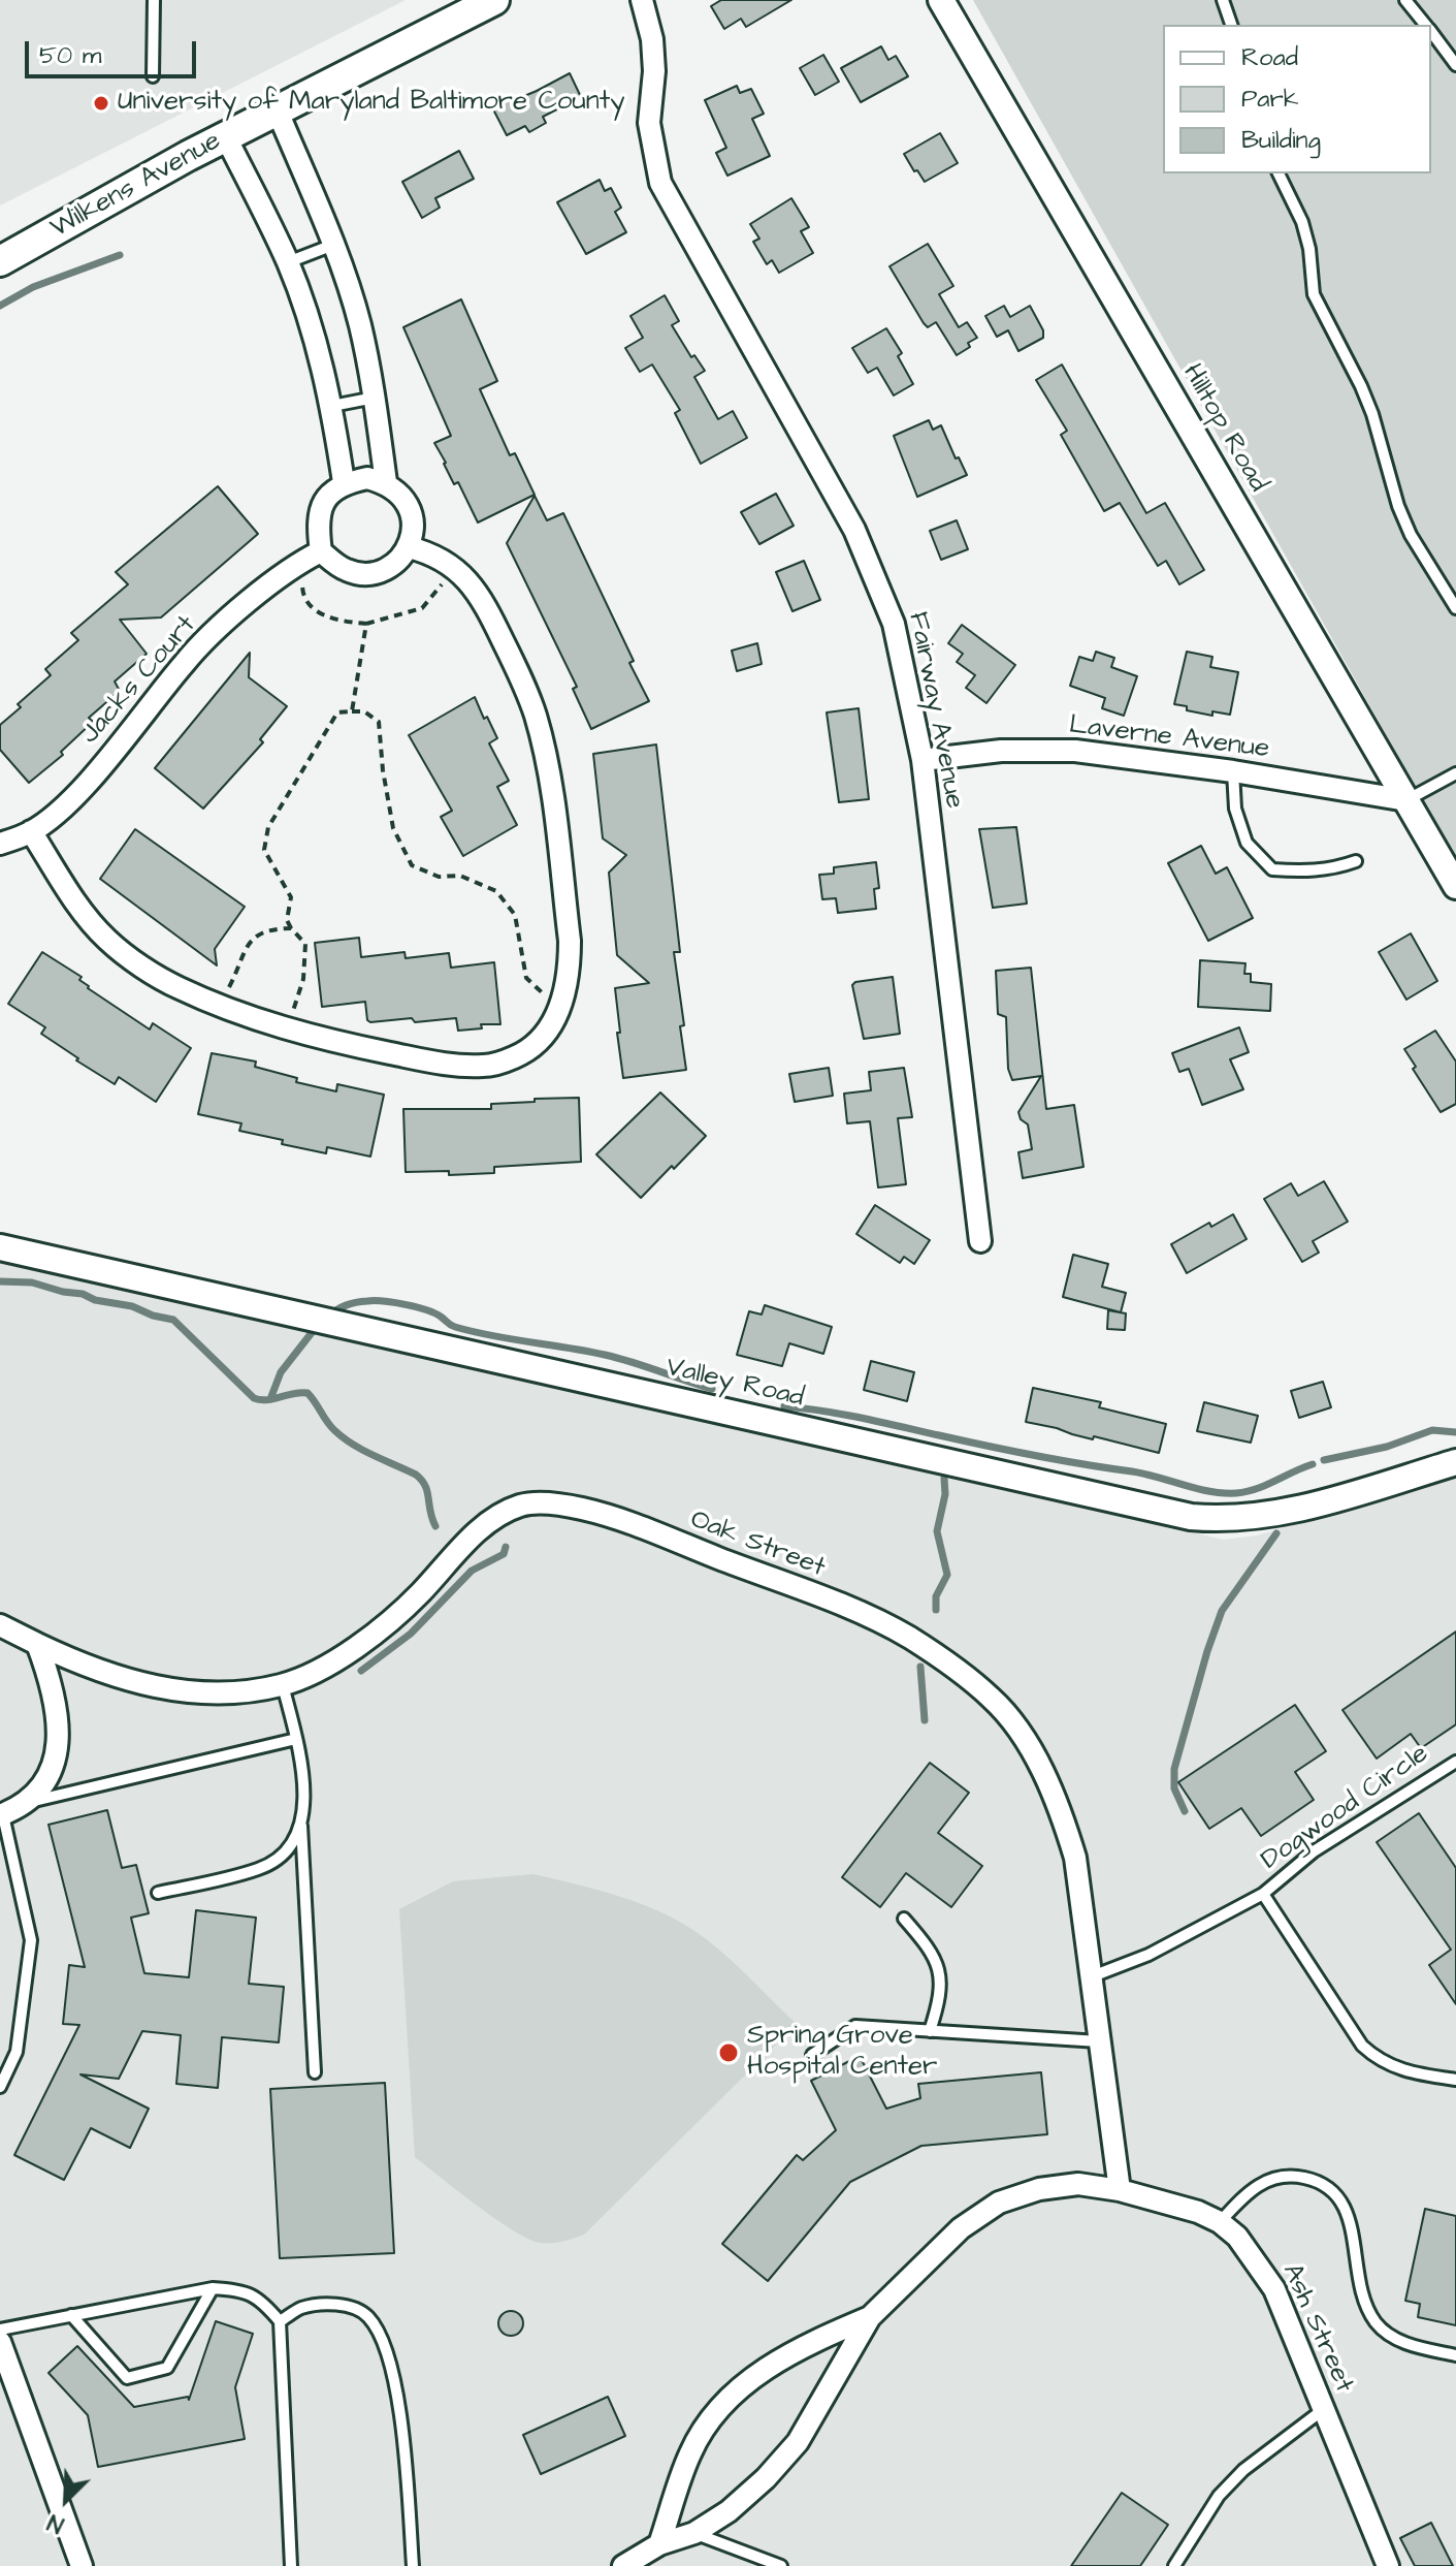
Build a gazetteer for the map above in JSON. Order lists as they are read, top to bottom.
{
  "streets": {
    "main road": ["Wilkens Avenue"],
    "street": [
      "Hilltop Road",
      "Jacks Court",
      "Fairway Avenue",
      "Laverne Avenue",
      "Valley Road",
      "Oak Street",
      "Ash Street"
    ],
    "lane": ["Dogwood Circle"]
  },
  "crossings": [
    ["Hilltop Road", "Laverne Avenue"],
    ["Fairway Avenue", "Laverne Avenue"],
    ["Oak Street", "Dogwood Circle"],
    ["Oak Street", "Ash Street"]
  ],
  "places": ["University of Maryland Baltimore County", "Spring Grove Hospital Center"],
  "legend": ["Road", "Park", "Building"],
  "scale_bar": "50 m",
  "north": "bottom left"
}
